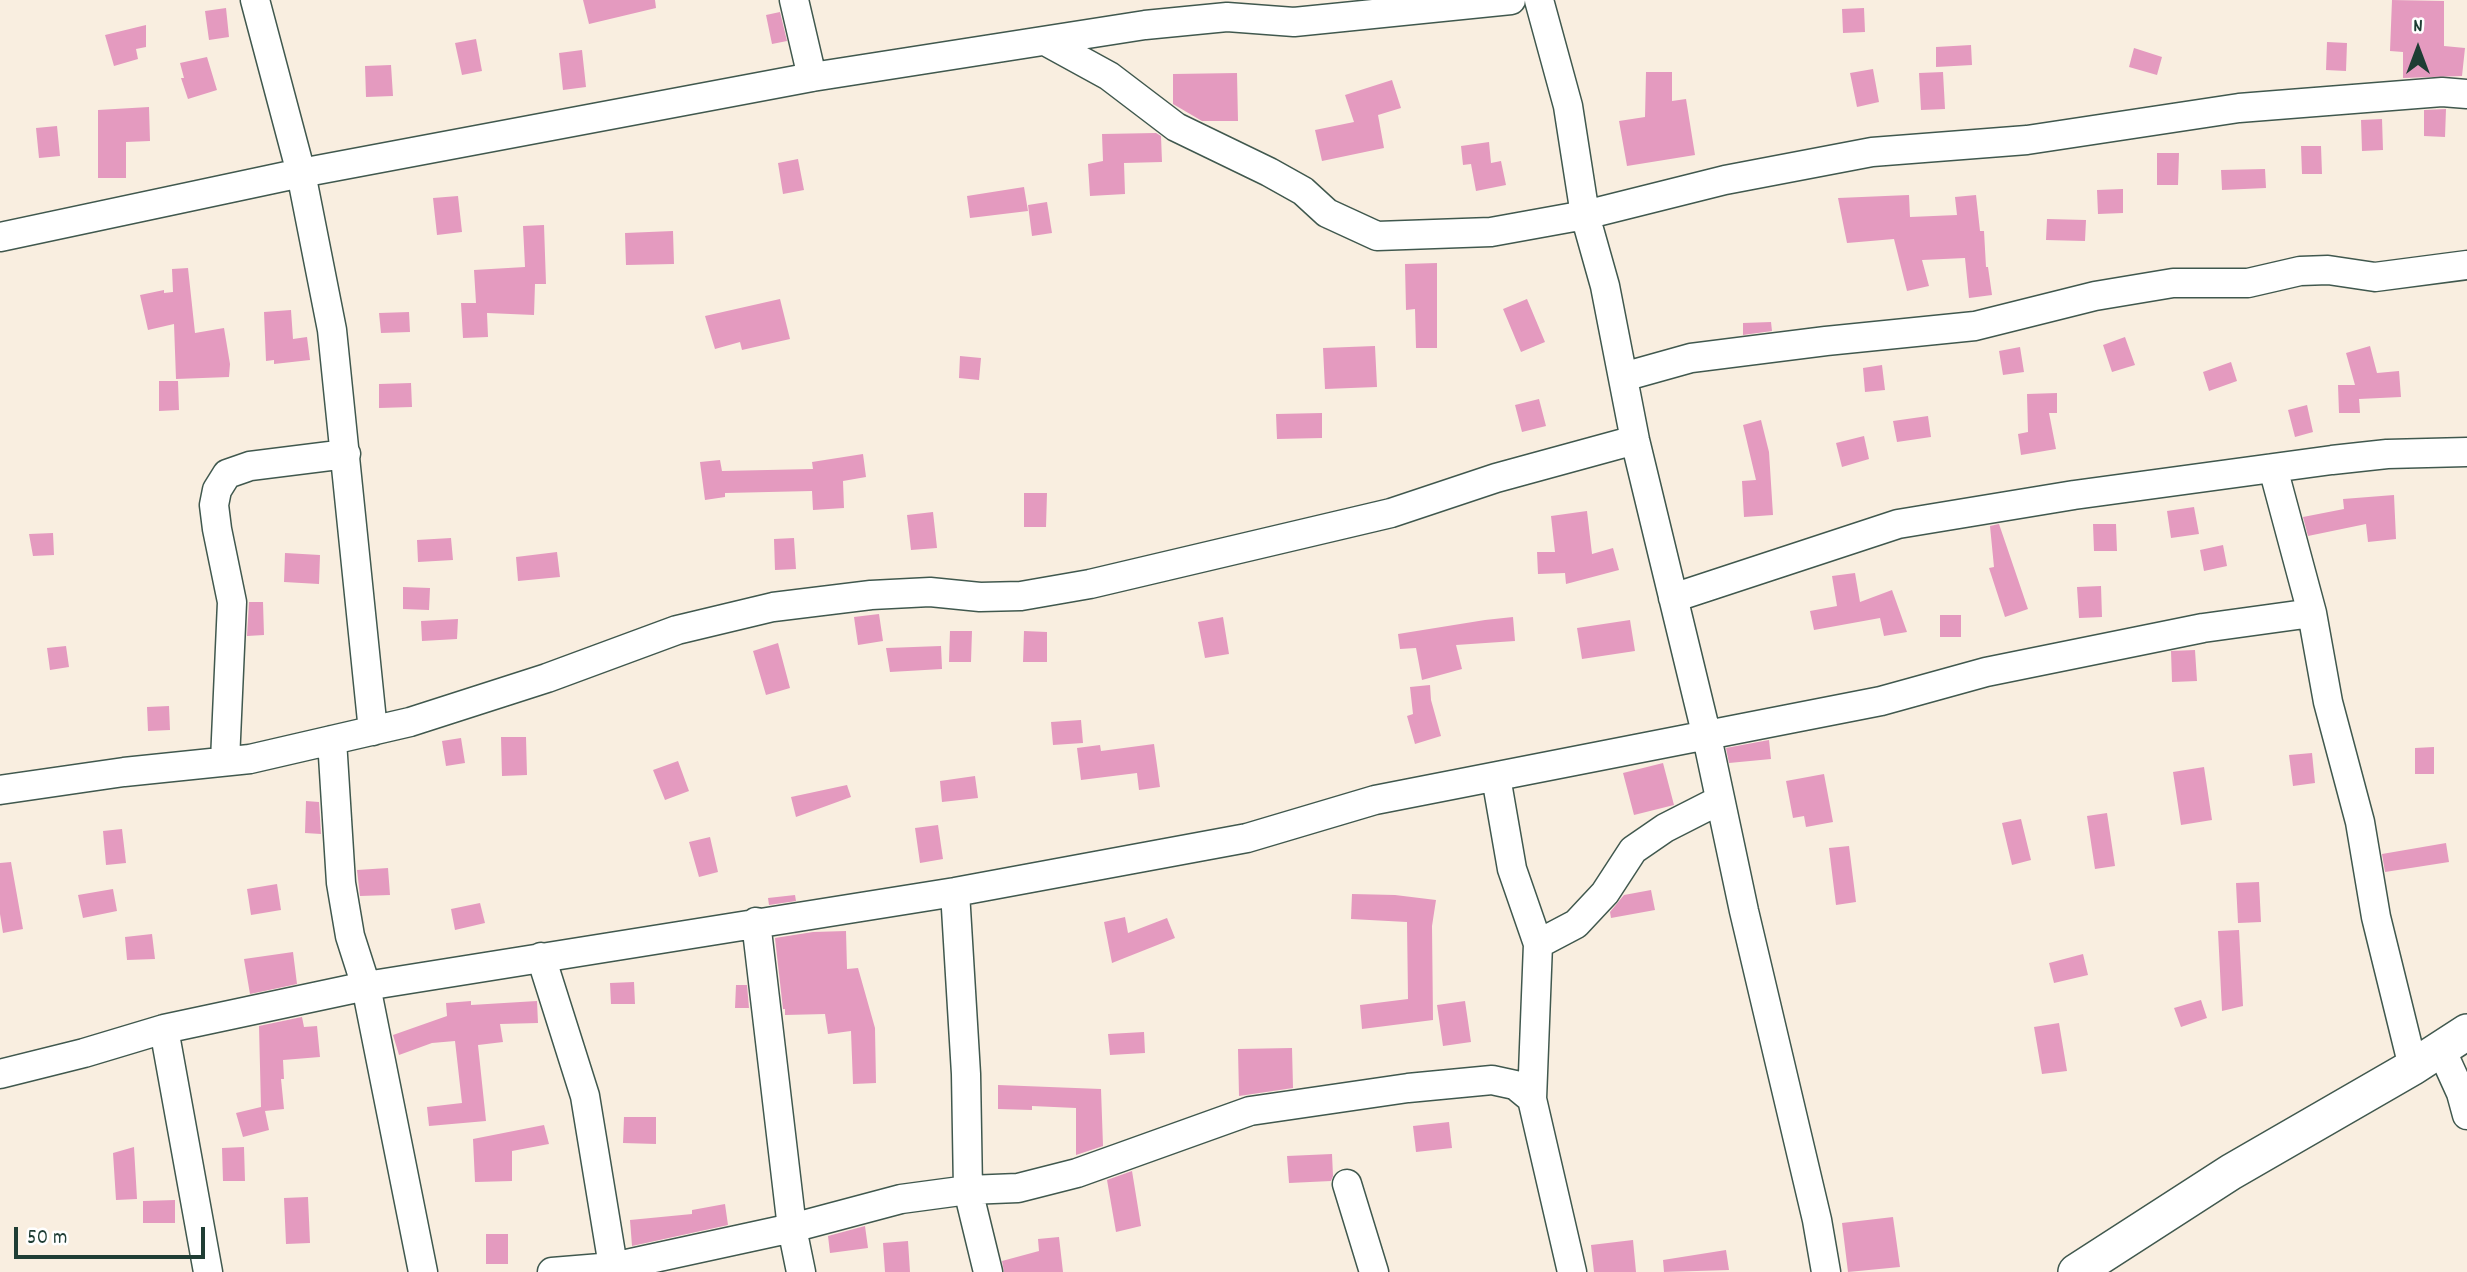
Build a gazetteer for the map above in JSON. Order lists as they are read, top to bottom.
{
  "scale_bar": "50 m",
  "north": "top"
}
